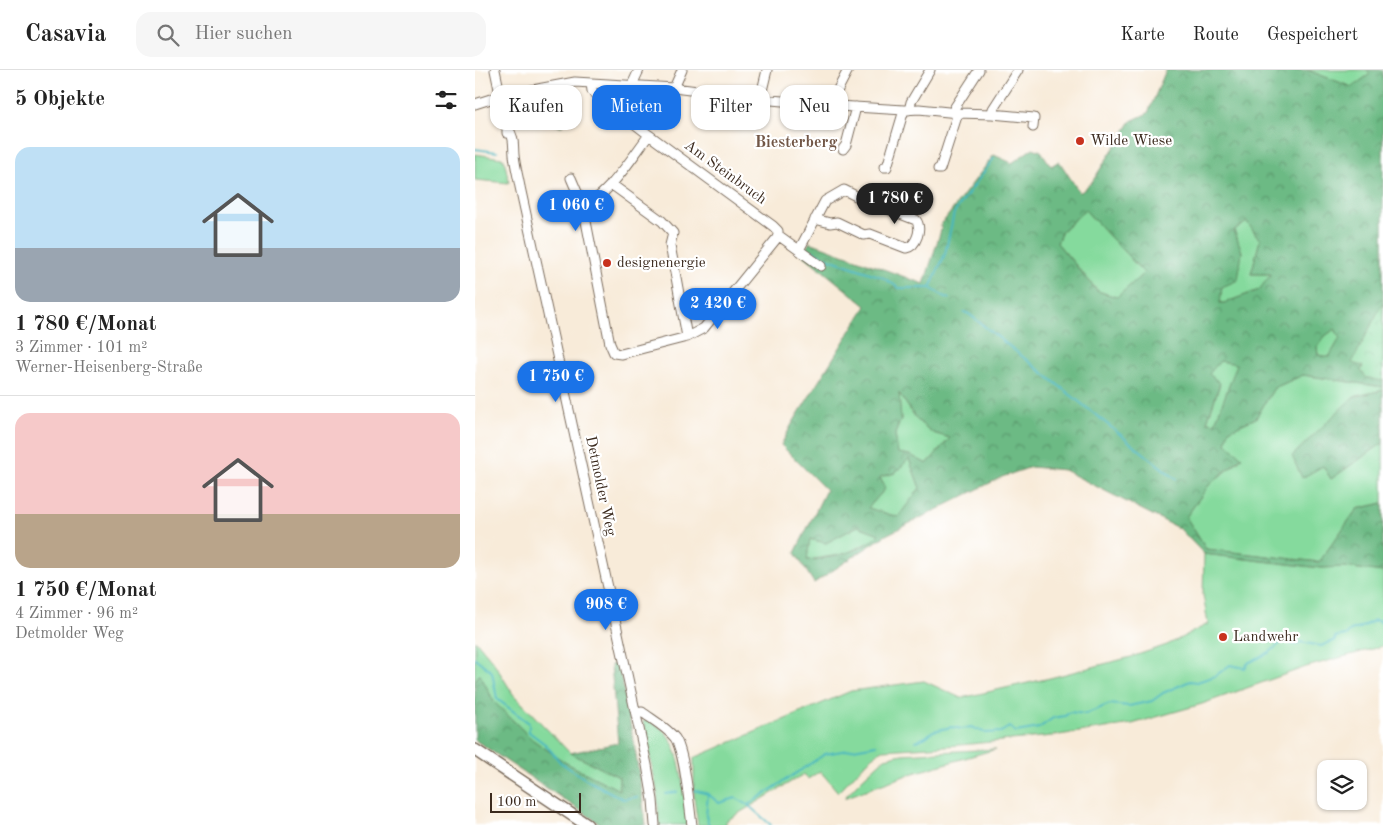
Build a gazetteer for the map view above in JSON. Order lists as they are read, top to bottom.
{
  "streets": {
    "street": ["Am Steinbruch", "Detmolder Weg"]
  },
  "districts": ["Biesterberg"],
  "places": ["Wilde Wiese", "designenergie", "Landwehr"],
  "scale_bar": "100 m",
  "page": {
    "header": "Casavia",
    "search": "Hier suchen",
    "nav": ["Karte", "Route", "Gespeichert"],
    "heading": "5 Objekte",
    "chip": [
      "Kaufen",
      "Mieten",
      "Filter",
      "Neu"
    ],
    "list": [
      {
        "name": "1 780 €/Monat",
        "note": "3 Zimmer · 101 m² · Werner-Heisenberg-Straße"
      },
      {
        "name": "1 750 €/Monat",
        "note": "4 Zimmer · 96 m² · Detmolder Weg"
      }
    ],
    "price": [
      "1 780 €",
      "1 060 €",
      "2 420 €",
      "1 750 €",
      "908 €"
    ],
    "scale": "100 m"
  }
}
